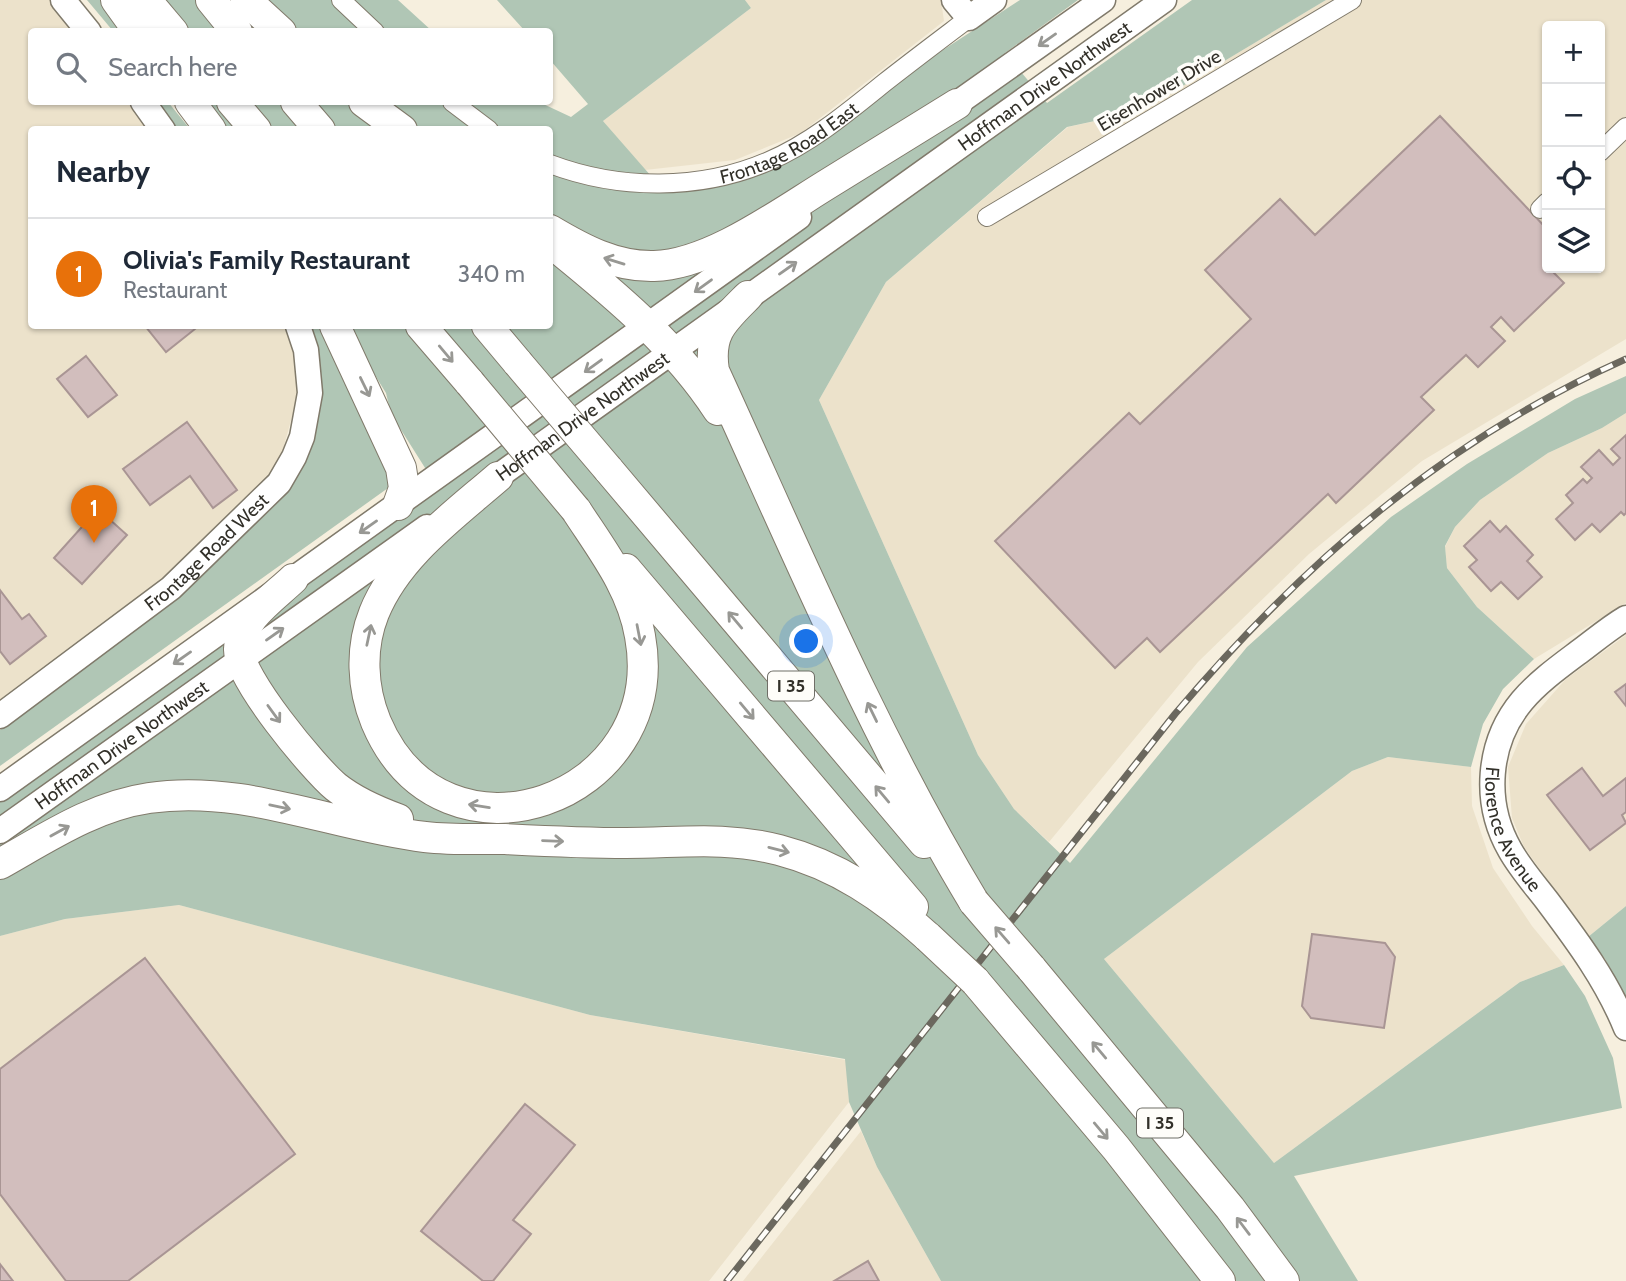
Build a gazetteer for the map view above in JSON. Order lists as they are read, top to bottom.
{
  "streets": {
    "highway": ["I 35"],
    "main road": [
      "Hoffman Drive Northwest",
      "Frontage Road East",
      "Frontage Road West",
      "Florence Avenue"
    ],
    "street": ["Eisenhower Drive"]
  },
  "page": {
    "map_buttons": ["+", "−"],
    "search": "Search here",
    "heading": "Nearby",
    "list": [
      {
        "mark": "1",
        "name": "Olivia's Family Restaurant",
        "note": "Restaurant",
        "value": "340 m"
      }
    ],
    "pins": "1"
  }
}
